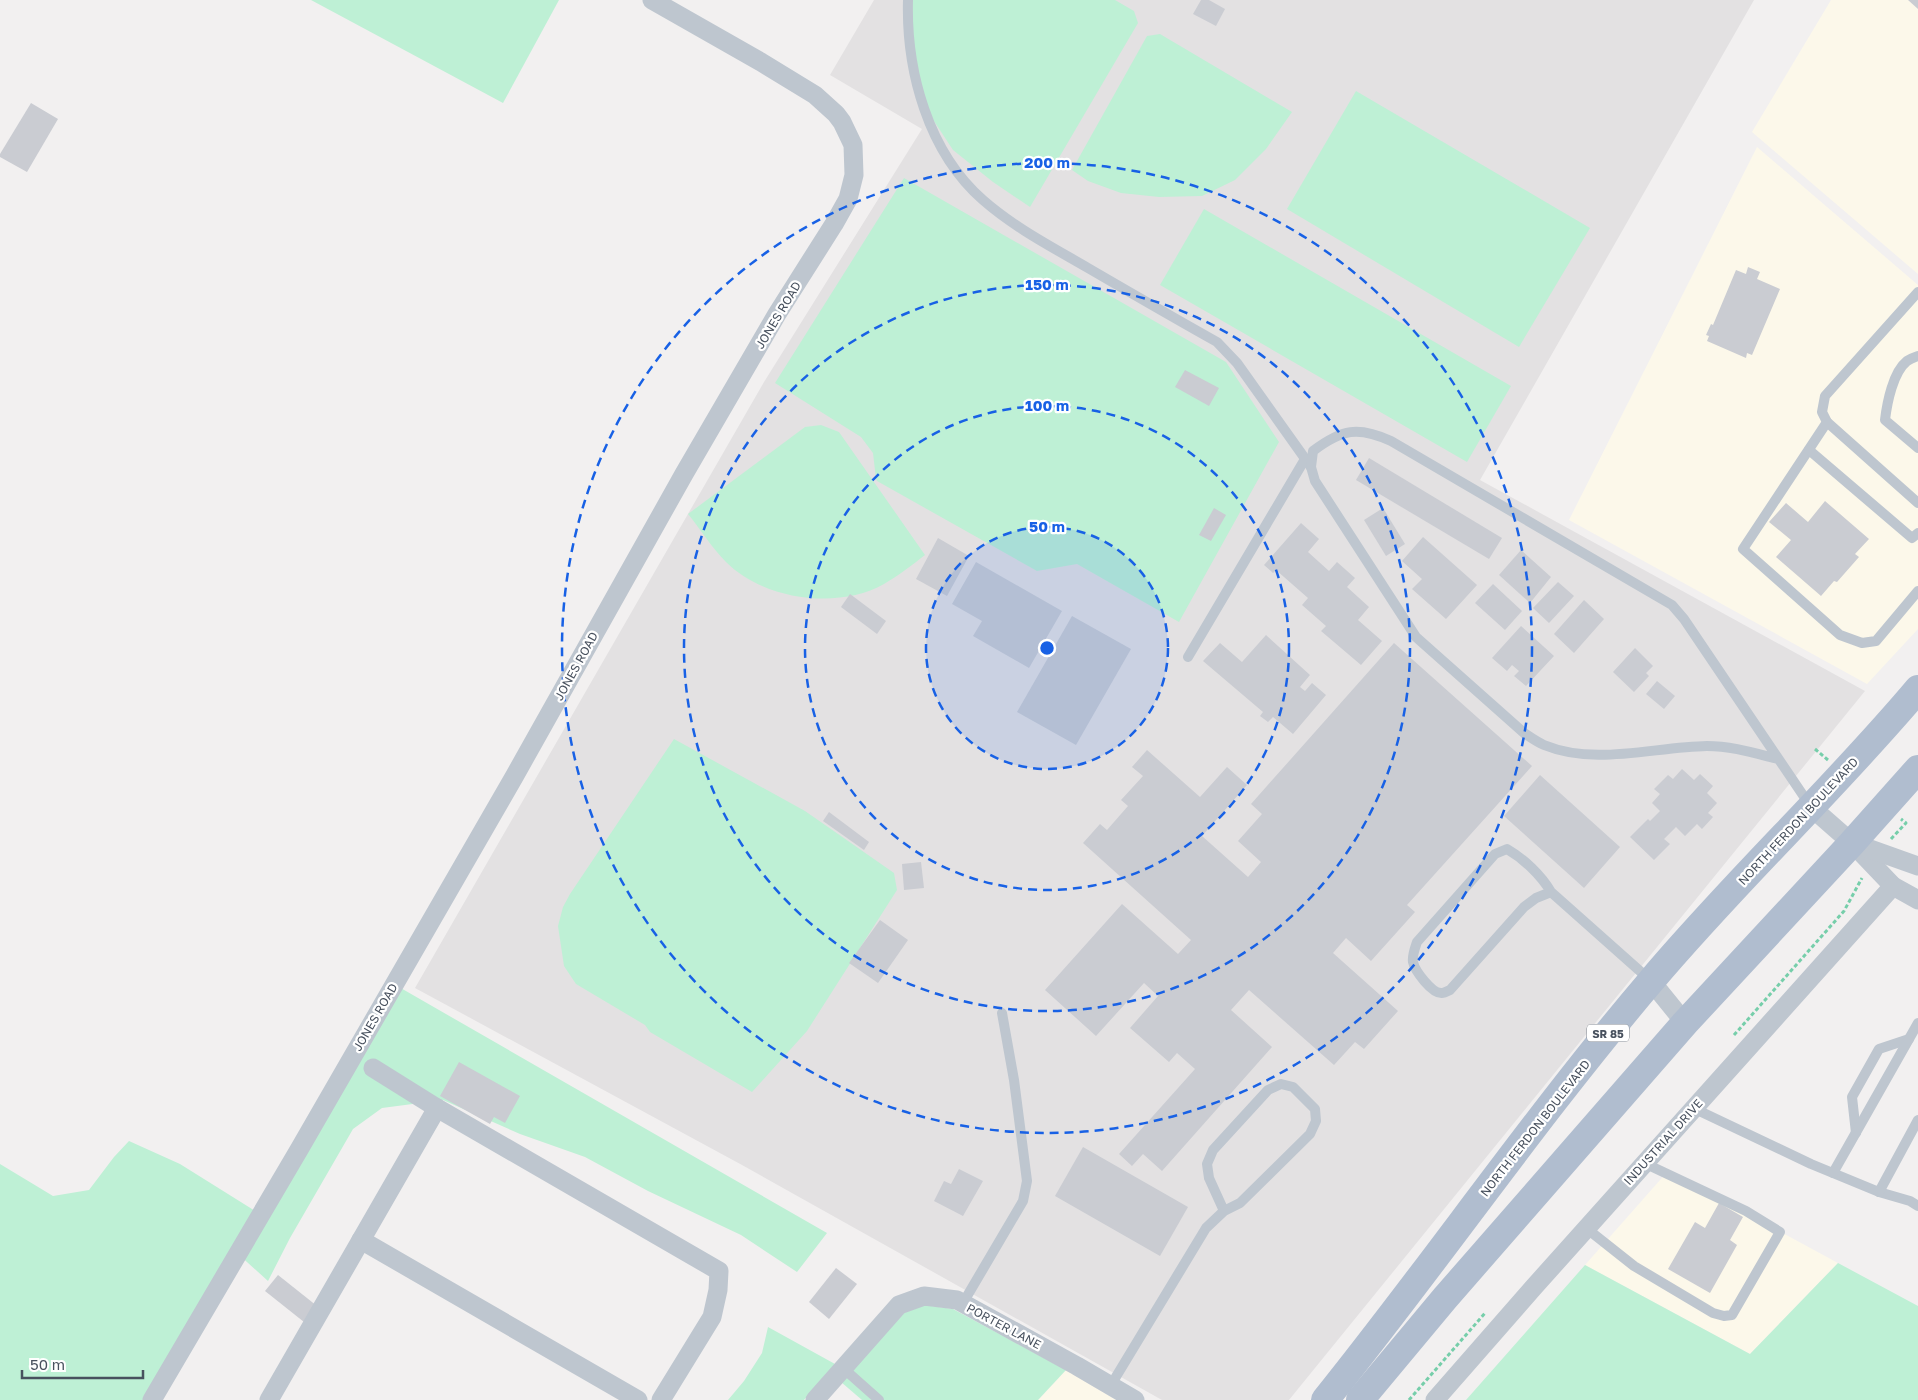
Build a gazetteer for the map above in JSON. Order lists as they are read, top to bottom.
{
  "streets": {
    "main road": ["NORTH FERDON BOULEVARD", "SR 85"],
    "street": ["JONES ROAD", "INDUSTRIAL DRIVE", "PORTER LANE"]
  },
  "scale_bar": "50 m",
  "rings": [
    "200 m",
    "150 m",
    "100 m",
    "50 m"
  ]
}
